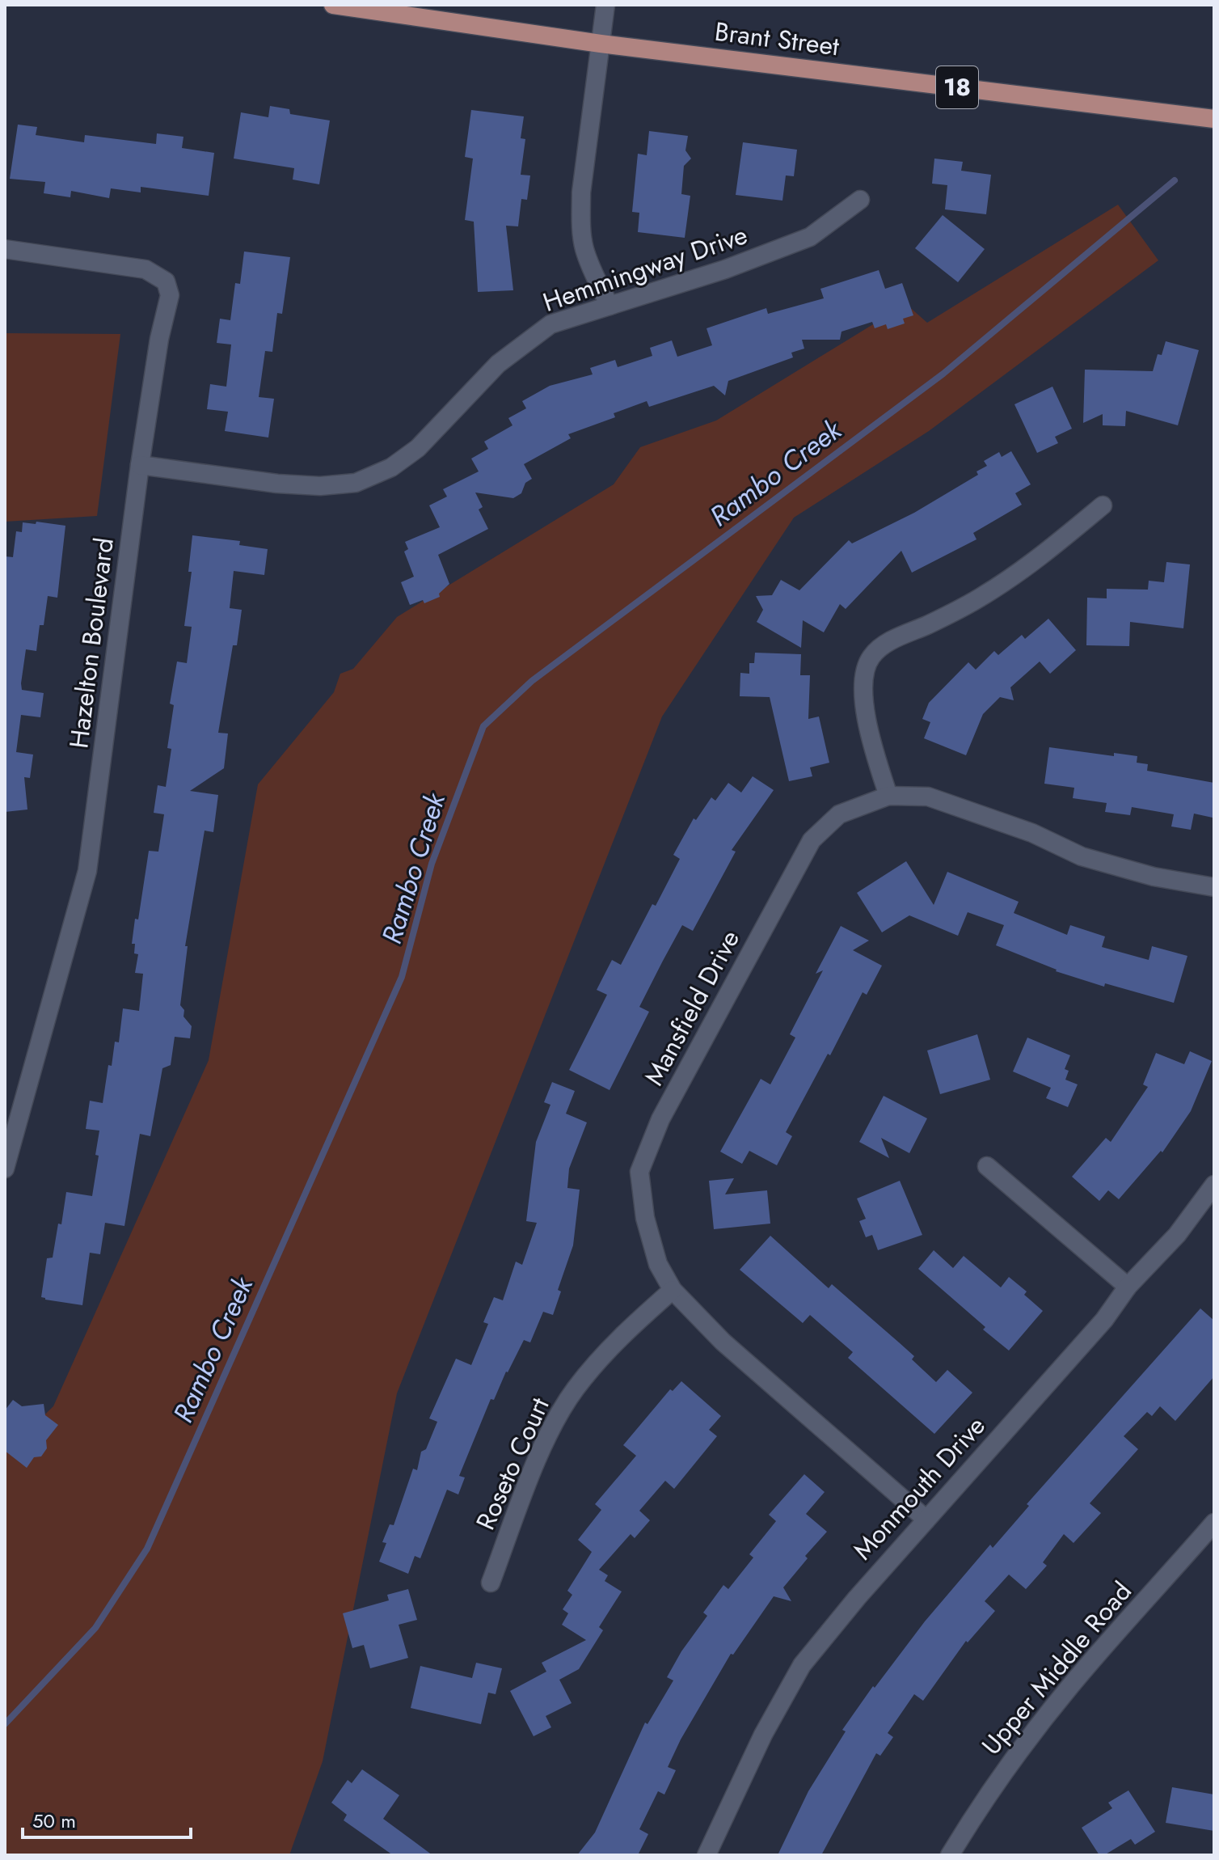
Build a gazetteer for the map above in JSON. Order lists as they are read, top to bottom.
{
  "streets": {
    "main road": ["Brant Street", "18"],
    "street": [
      "Hemmingway Drive",
      "Hazelton Boulevard",
      "Mansfield Drive",
      "Roseto Court",
      "Monmouth Drive",
      "Upper Middle Road"
    ]
  },
  "crossings": [
    ["Hemmingway Drive", "Hazelton Boulevard"],
    ["Mansfield Drive", "Roseto Court"],
    ["Mansfield Drive", "Monmouth Drive"]
  ],
  "water": ["Rambo Creek"],
  "scale_bar": "50 m"
}
